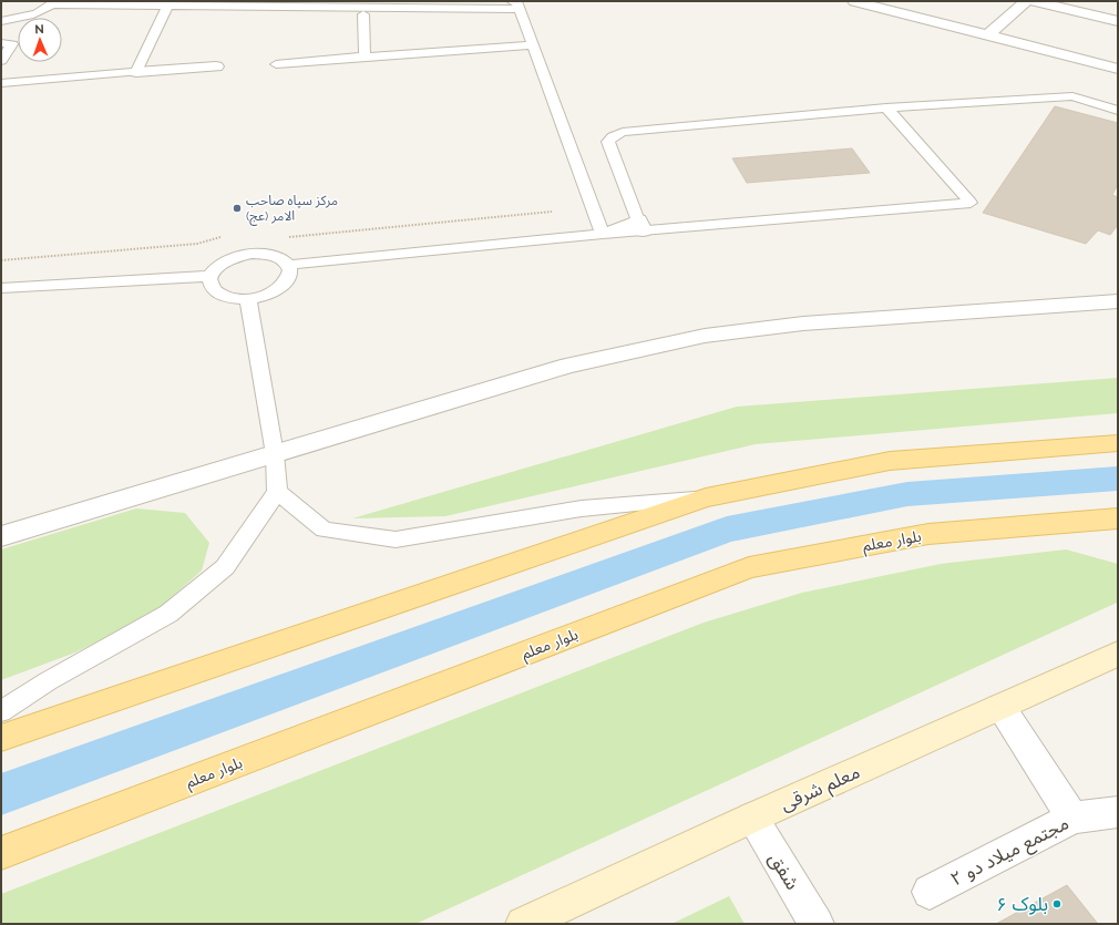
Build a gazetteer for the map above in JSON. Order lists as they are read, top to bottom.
{
  "streets": {
    "main road": ["بلوار معلم", "معلم شرقی"],
    "street": ["مجتمع میلاد دو ۲", "شفق"]
  },
  "crossings": [
    ["معلم شرقی", "شفق"]
  ],
  "places": ["مرکز سپاه صاحب الامر (عج)", "بلوک ۶"],
  "north": "top"
}
